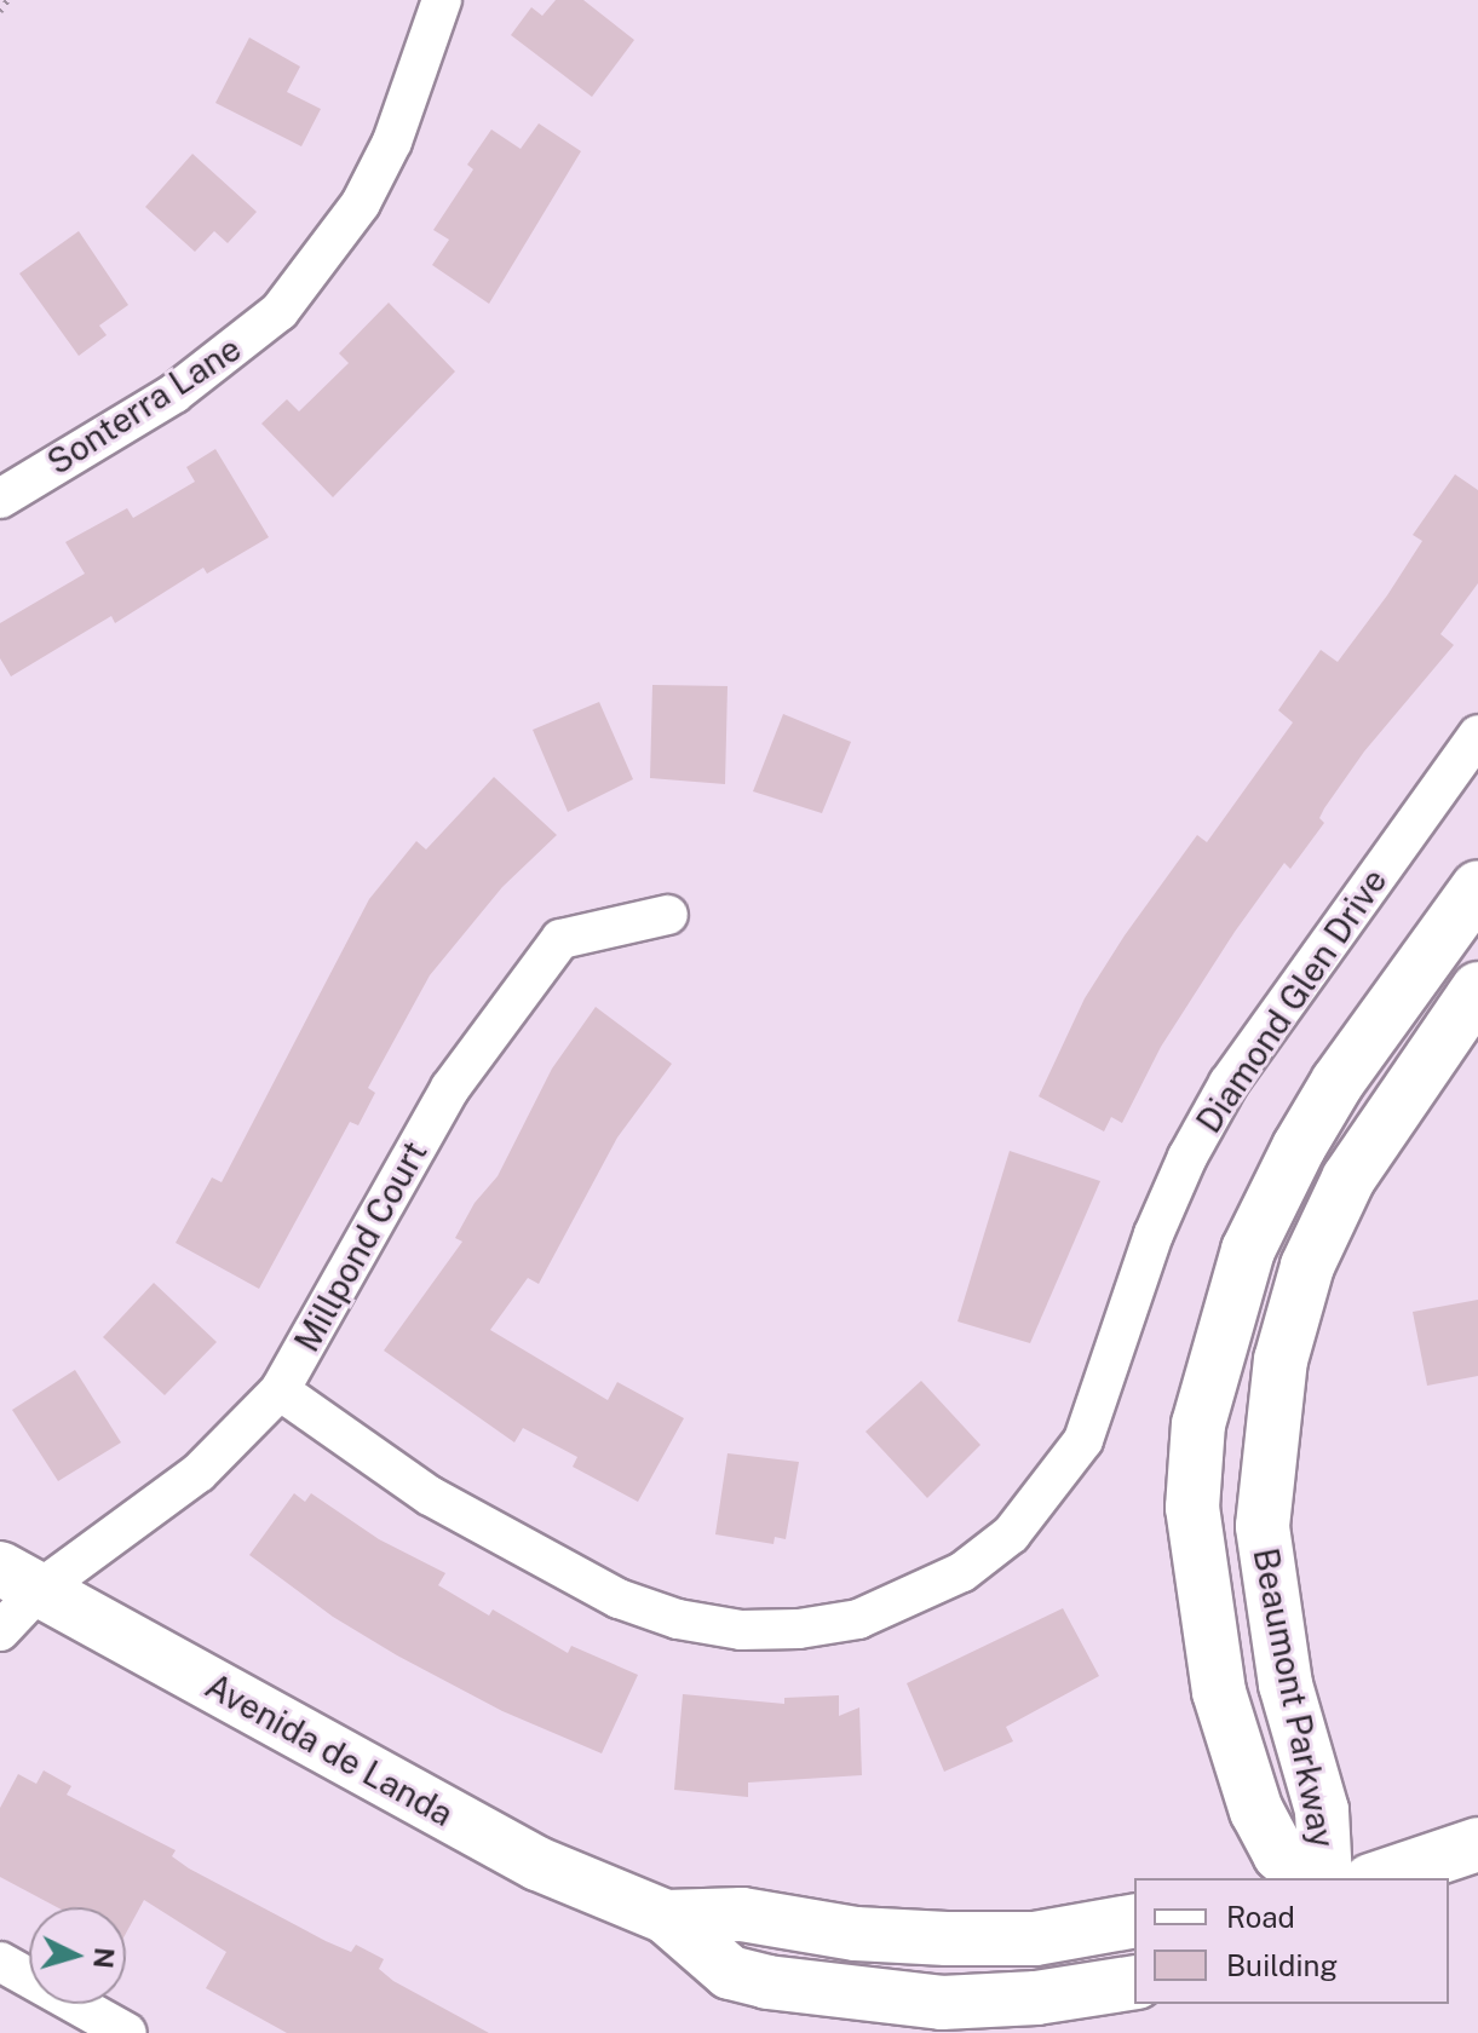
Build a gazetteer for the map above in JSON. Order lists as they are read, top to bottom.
{
  "streets": {
    "street": [
      "Sonterra Lane",
      "Diamond Glen Drive",
      "Millpond Court",
      "Beaumont Parkway",
      "Avenida de Landa"
    ]
  },
  "crossings": [
    ["Diamond Glen Drive", "Millpond Court"],
    ["Millpond Court", "Avenida de Landa"]
  ],
  "legend": ["Road", "Building"],
  "north": "right"
}
